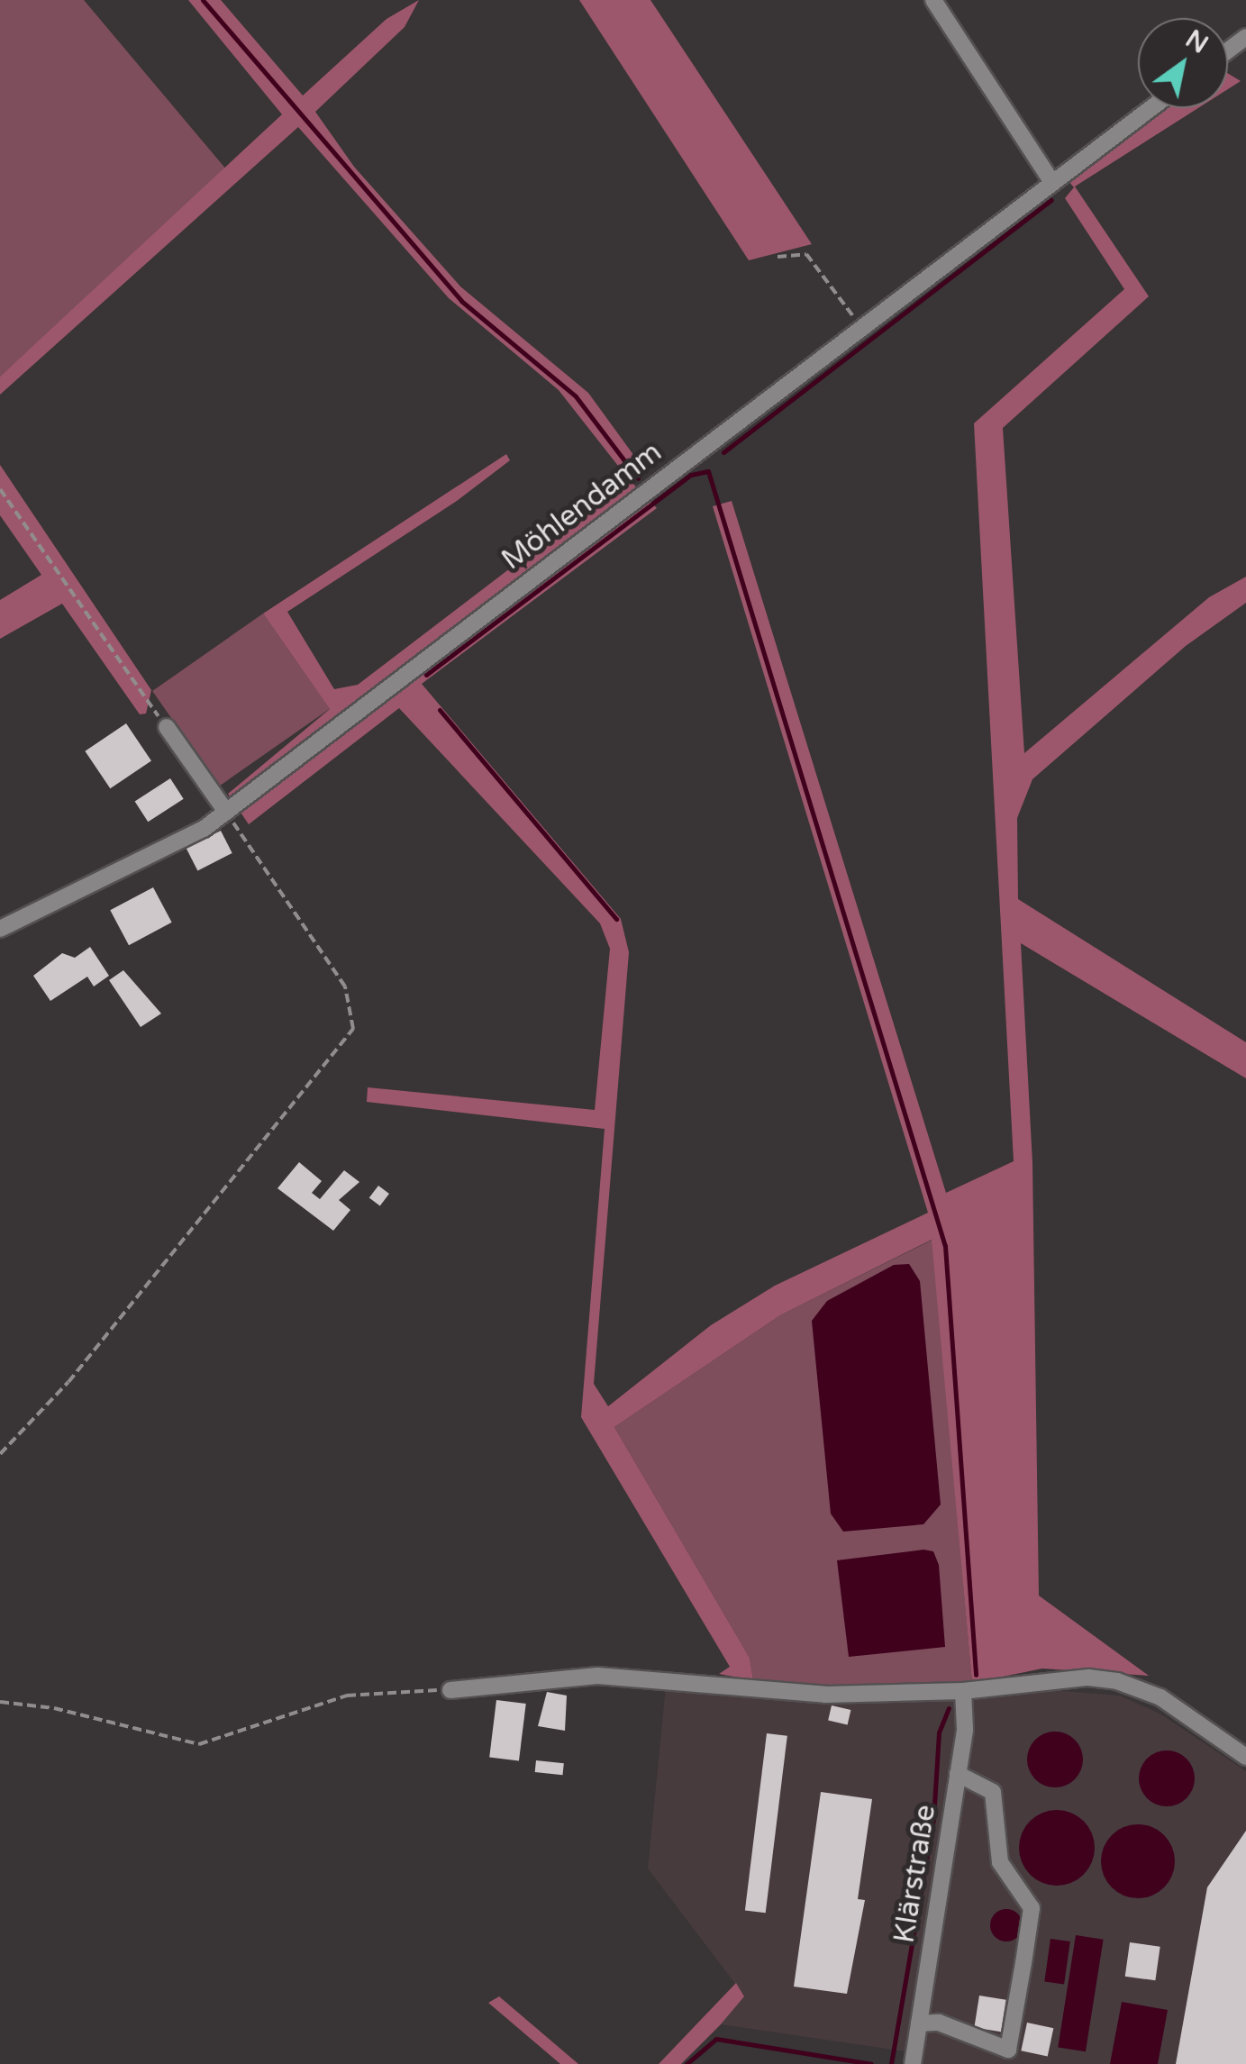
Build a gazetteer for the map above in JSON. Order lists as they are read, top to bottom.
{
  "streets": {
    "street": ["Möhlendamm", "Klärstraße"]
  },
  "north": "top right"
}
